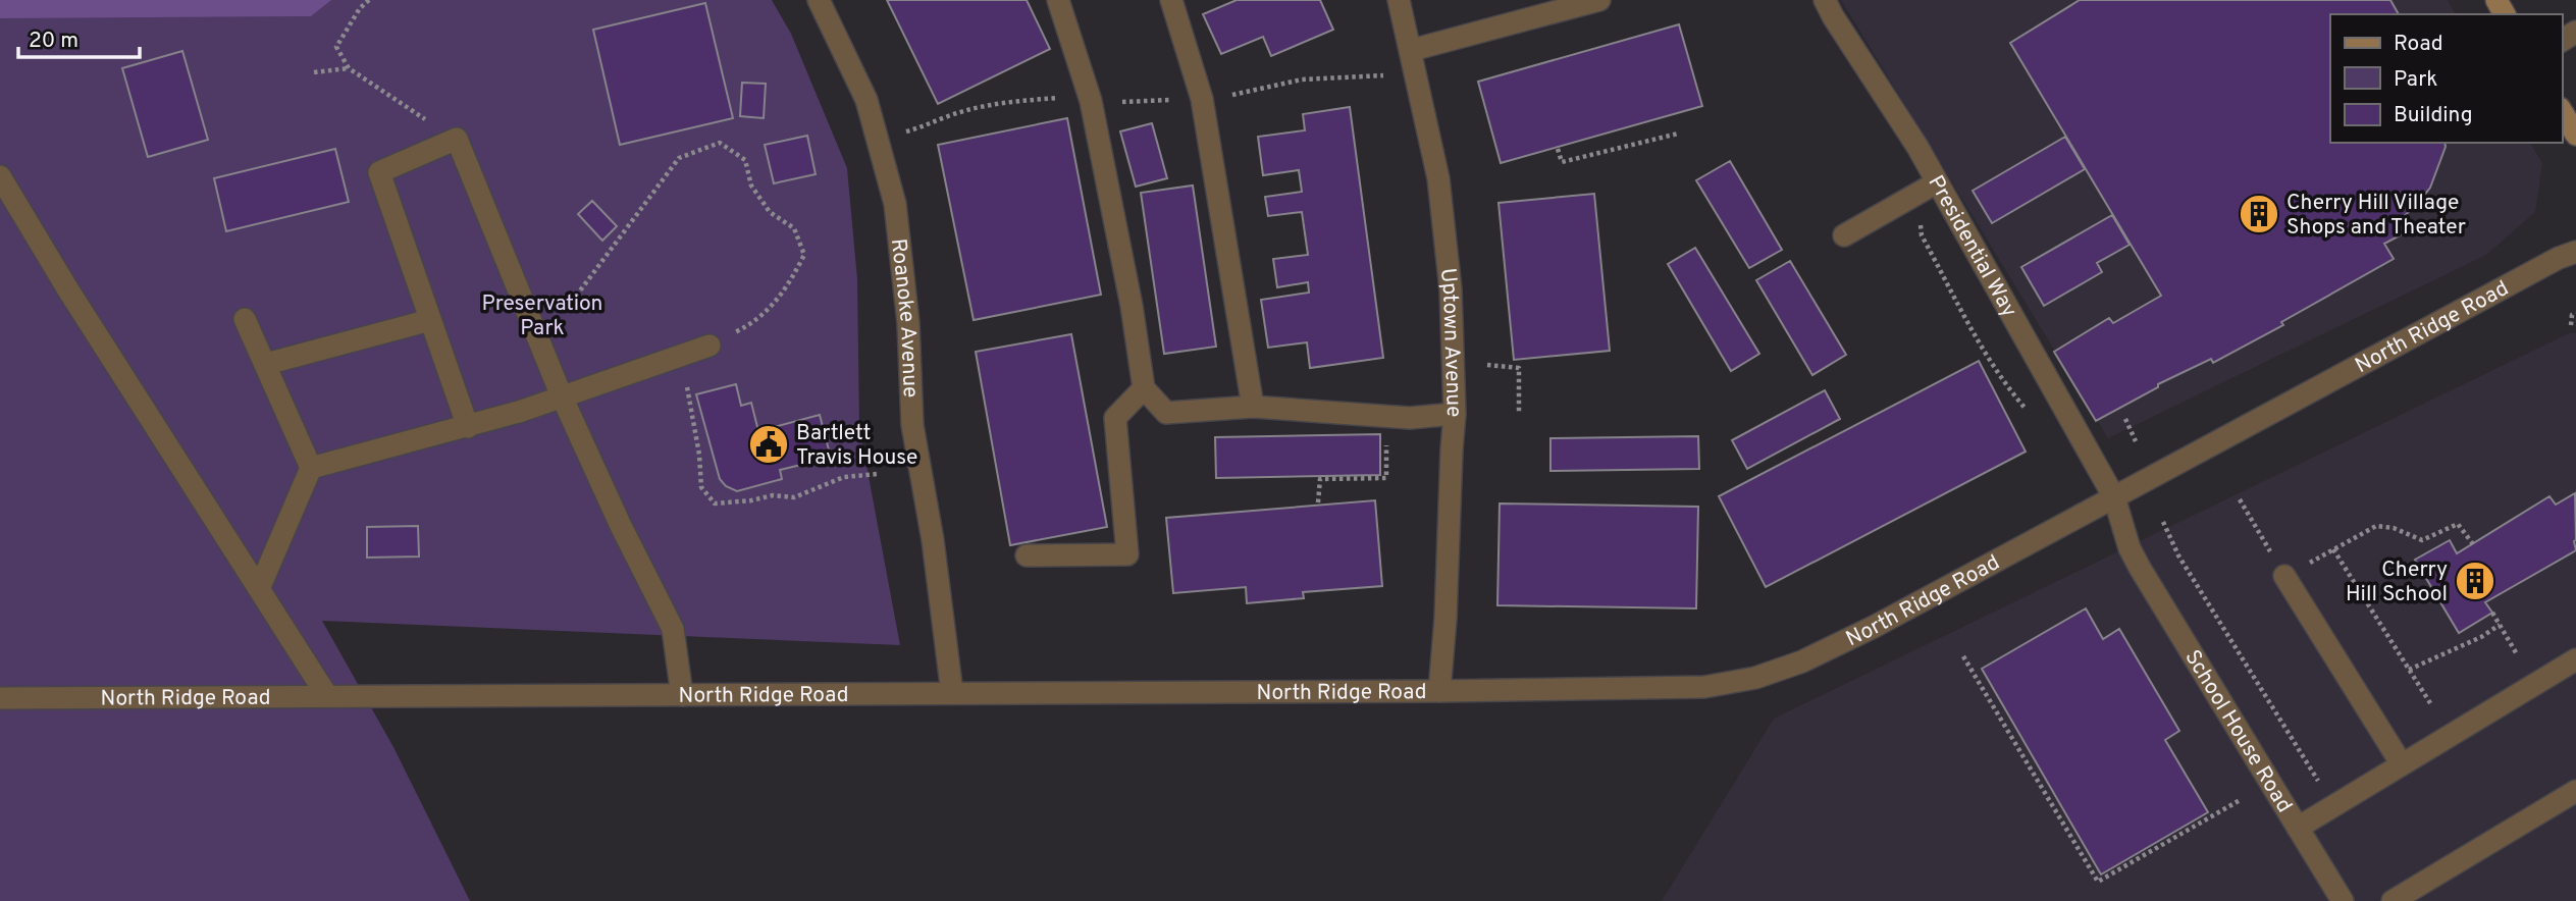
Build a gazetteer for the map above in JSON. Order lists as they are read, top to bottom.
{
  "streets": {
    "street": [
      "Presidential Way",
      "Roanoke Avenue",
      "North Ridge Road",
      "Uptown Avenue",
      "School House Road"
    ]
  },
  "crossings": [
    ["Presidential Way", "North Ridge Road"],
    ["Presidential Way", "School House Road"],
    ["Roanoke Avenue", "North Ridge Road"],
    ["North Ridge Road", "Uptown Avenue"],
    ["North Ridge Road", "School House Road"]
  ],
  "parks": ["Preservation Park"],
  "places": {
    "building": ["Cherry Hill Village Shops and Theater", "Cherry Hill School"],
    "public building": ["Bartlett Travis House"]
  },
  "legend": ["Road", "Park", "Building"],
  "scale_bar": "20 m"
}
